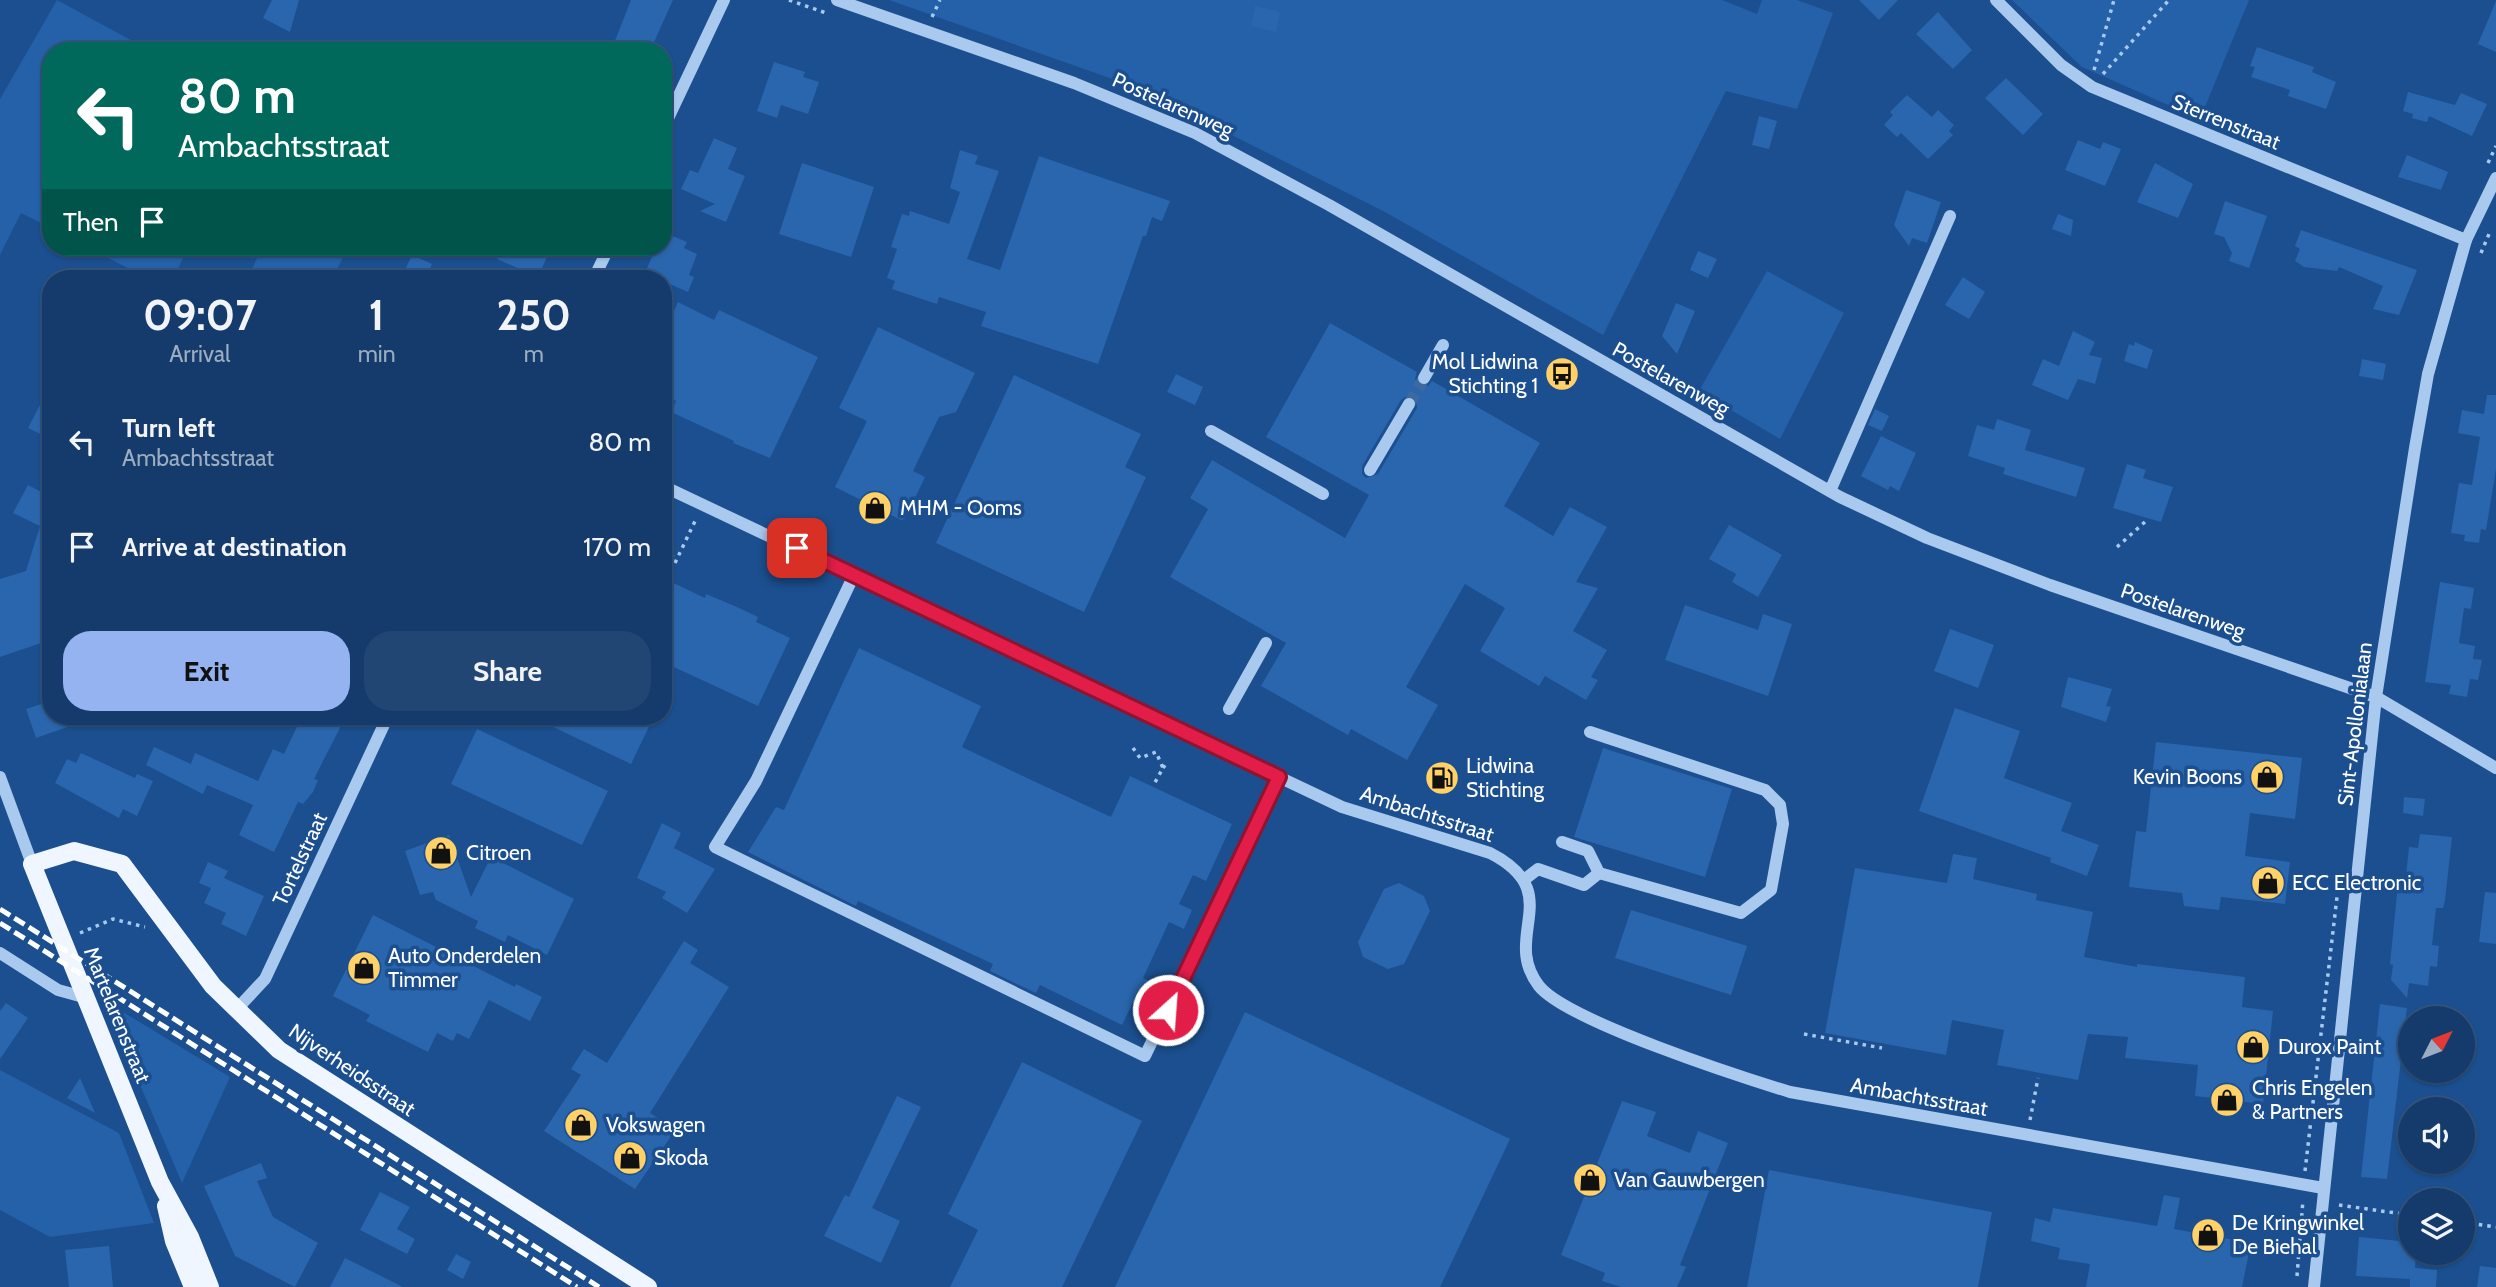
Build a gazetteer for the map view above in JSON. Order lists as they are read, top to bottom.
{
  "streets": {
    "main road": ["Martelarenstraat", "Nijverheidsstraat"],
    "street": [
      "Postelarenweg",
      "Sterrenstraat",
      "Sint-Apollonialaan",
      "Ambachtsstraat",
      "Tortelstraat"
    ]
  },
  "crossings": [
    ["Postelarenweg", "Sint-Apollonialaan"],
    ["Sterrenstraat", "Sint-Apollonialaan"],
    ["Sint-Apollonialaan", "Ambachtsstraat"],
    ["Tortelstraat", "Nijverheidsstraat"],
    ["Martelarenstraat", "Nijverheidsstraat"]
  ],
  "places": {
    "bus stop": ["Mol Lidwina Stichting 1"],
    "shop": [
      "MHM - Ooms",
      "Kevin Boons",
      "Citroen",
      "ECC Electronic",
      "Auto Onderdelen Timmer",
      "Durox Paint",
      "Chris Engelen & Partners",
      "Vokswagen",
      "Skoda",
      "Van Gauwbergen",
      "De Kringwinkel De Biehal"
    ],
    "fuel station": ["Lidwina Stichting"]
  },
  "north": "top right",
  "page": {
    "turn": ["80 m", "Ambachtsstraat"],
    "then": "Then",
    "eta": [
      "09:07",
      "Arrival",
      "1",
      "min",
      "250",
      "m"
    ],
    "list": [
      {
        "name": "Turn left",
        "note": "Ambachtsstraat",
        "value": "80 m"
      },
      {
        "name": "Arrive at destination",
        "value": "170 m"
      }
    ],
    "buttons": ["Exit", "Share"]
  }
}
